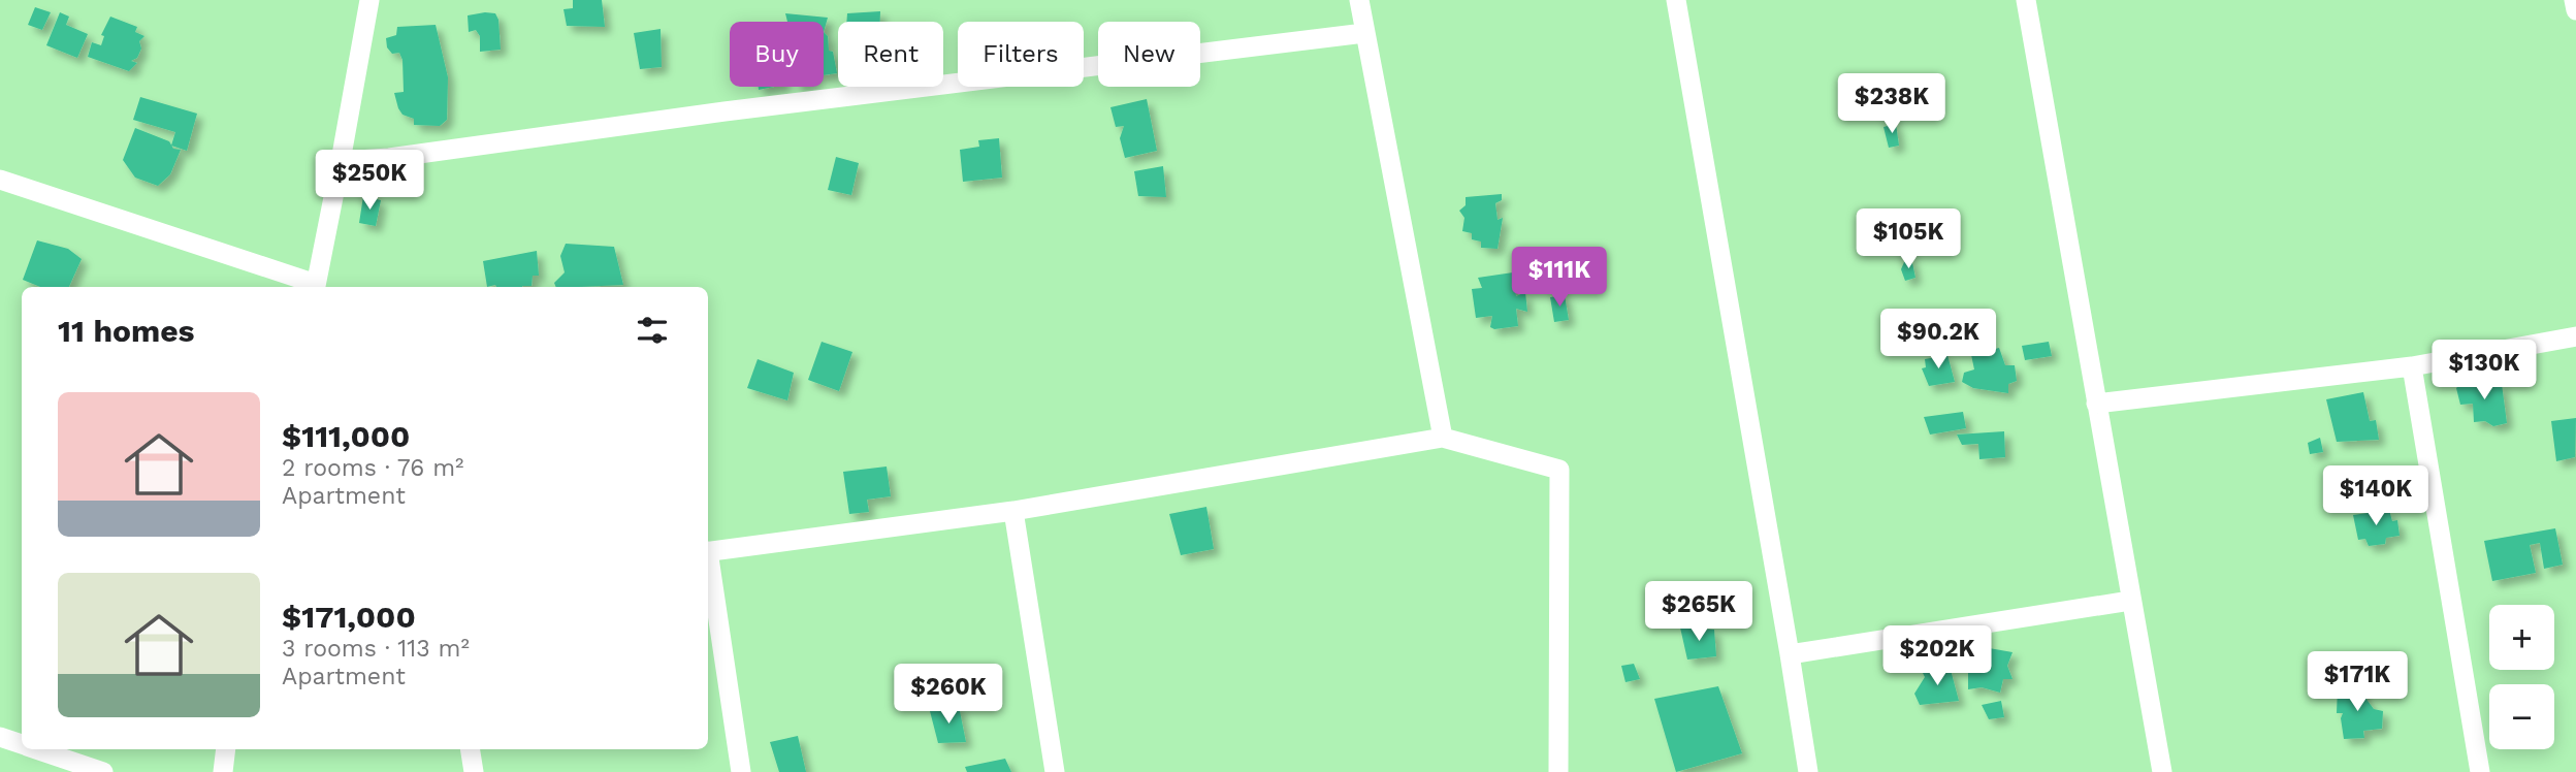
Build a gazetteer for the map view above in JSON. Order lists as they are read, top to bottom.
{
  "page": {
    "chip": [
      "Buy",
      "Rent",
      "Filters",
      "New"
    ],
    "price": [
      "$238K",
      "$250K",
      "$105K",
      "$111K",
      "$90.2K",
      "$130K",
      "$140K",
      "$265K",
      "$202K",
      "$171K",
      "$260K"
    ],
    "heading": "11 homes",
    "list": [
      {
        "name": "$111,000",
        "note": "2 rooms · 76 m² · Apartment"
      },
      {
        "name": "$171,000",
        "note": "3 rooms · 113 m² · Apartment"
      }
    ],
    "map_buttons": ["+", "−"]
  }
}
